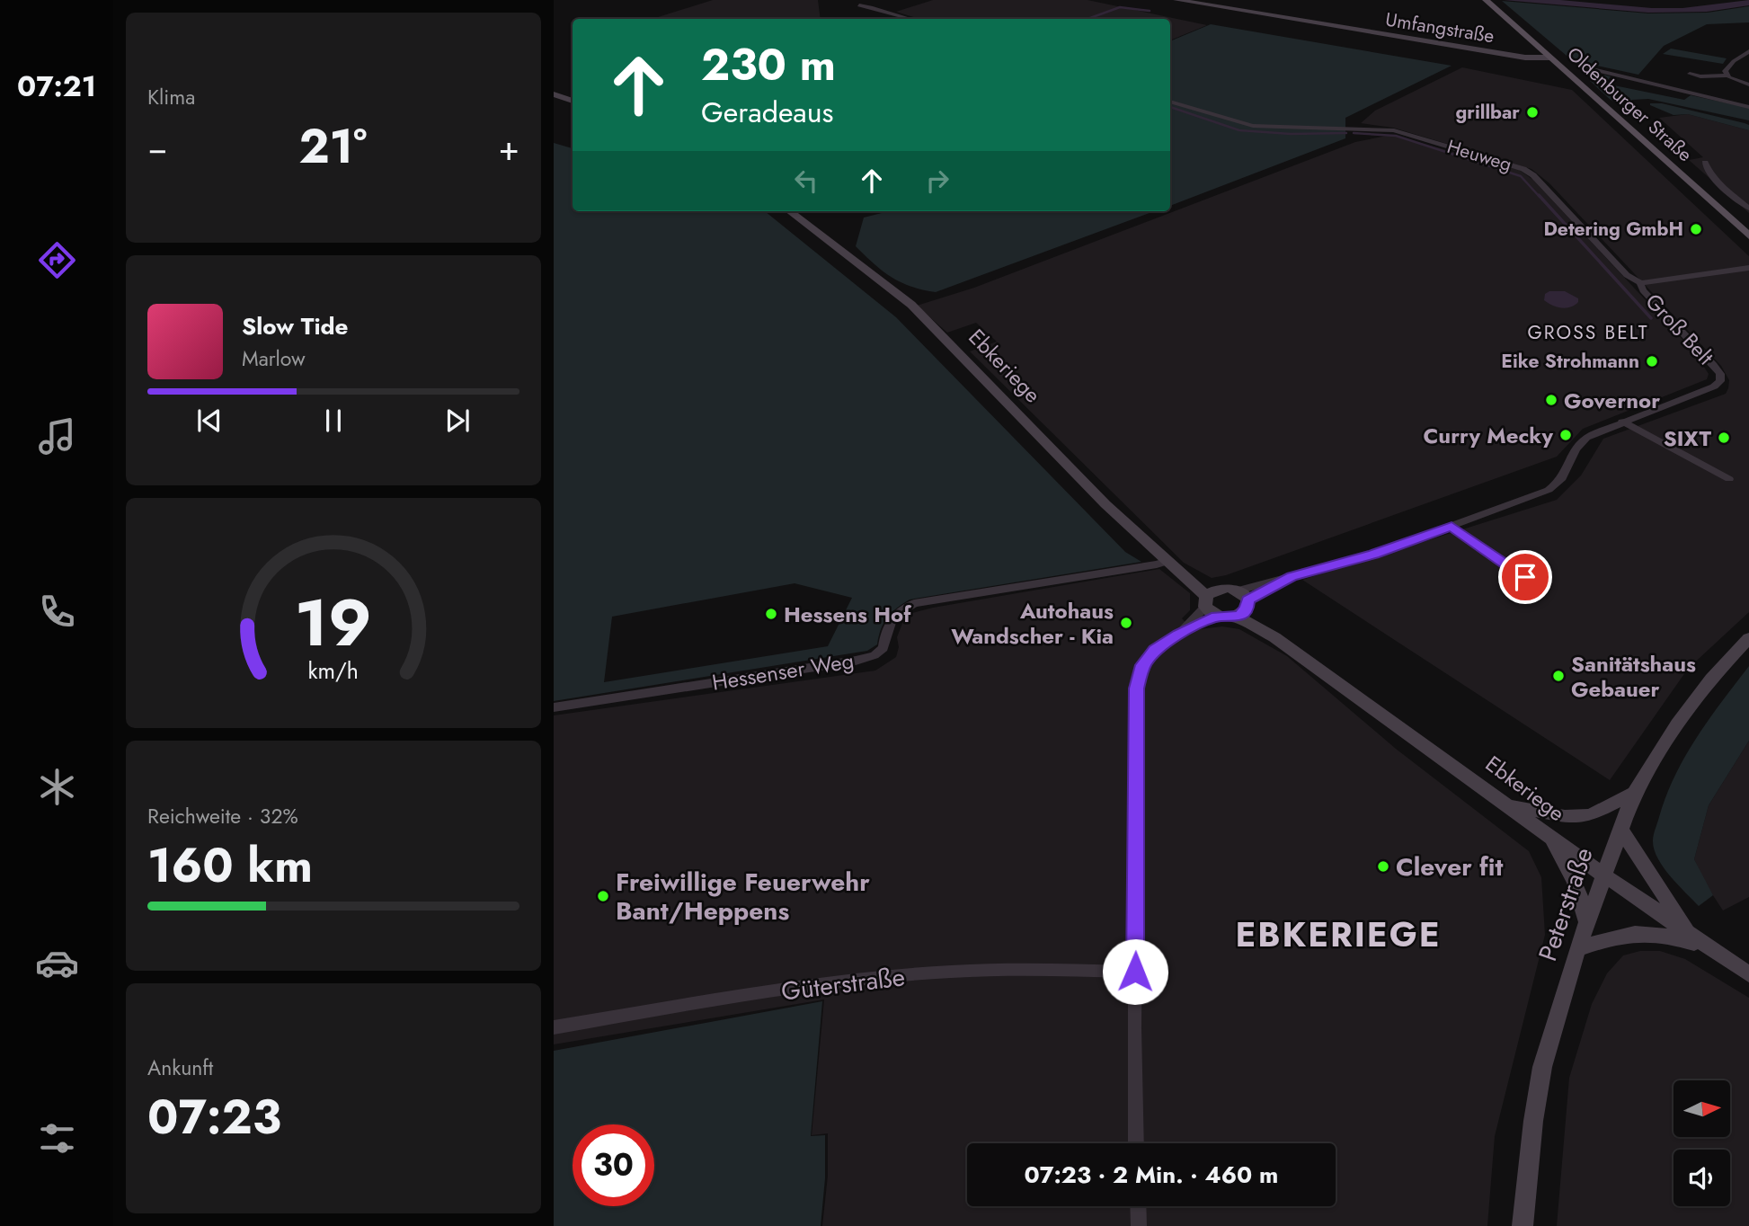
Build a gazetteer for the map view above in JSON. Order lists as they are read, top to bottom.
{
  "streets": {
    "main road": ["Oldenburger Straße"],
    "street": [
      "Umfangstraße",
      "Heuweg",
      "Groß Belt",
      "Ebkeriege",
      "Hessenser Weg",
      "Peterstraße",
      "Güterstraße"
    ]
  },
  "crossings": [
    ["Umfangstraße", "Oldenburger Straße"],
    ["Heuweg", "Groß Belt"],
    ["Groß Belt", "Ebkeriege"],
    ["Ebkeriege", "Hessenser Weg"],
    ["Ebkeriege", "Peterstraße"]
  ],
  "districts": ["GROSS BELT", "EBKERIEGE"],
  "places": [
    "grillbar",
    "Detering GmbH",
    "Eike Strohmann",
    "Governor",
    "Curry Mecky",
    "SIXT",
    "Hessens Hof",
    "Autohaus Wandscher - Kia",
    "Sanitätshaus Gebauer",
    "Clever fit",
    "Freiwillige Feuerwehr Bant/Heppens"
  ],
  "north": "right",
  "page": {
    "tabs": "07:21",
    "tile": [
      "Klima",
      ["Reichweite · 32%", "160 km"],
      ["Ankunft", "07:23"]
    ],
    "turn": ["230 m", "Geradeaus"],
    "heat": ["−", "21°", "+"],
    "song": ["Slow Tide", "Marlow"],
    "limit": "30",
    "trip": "07:23 · 2 Min. · 460 m",
    "gauge": ["19", "km/h"]
  }
}
